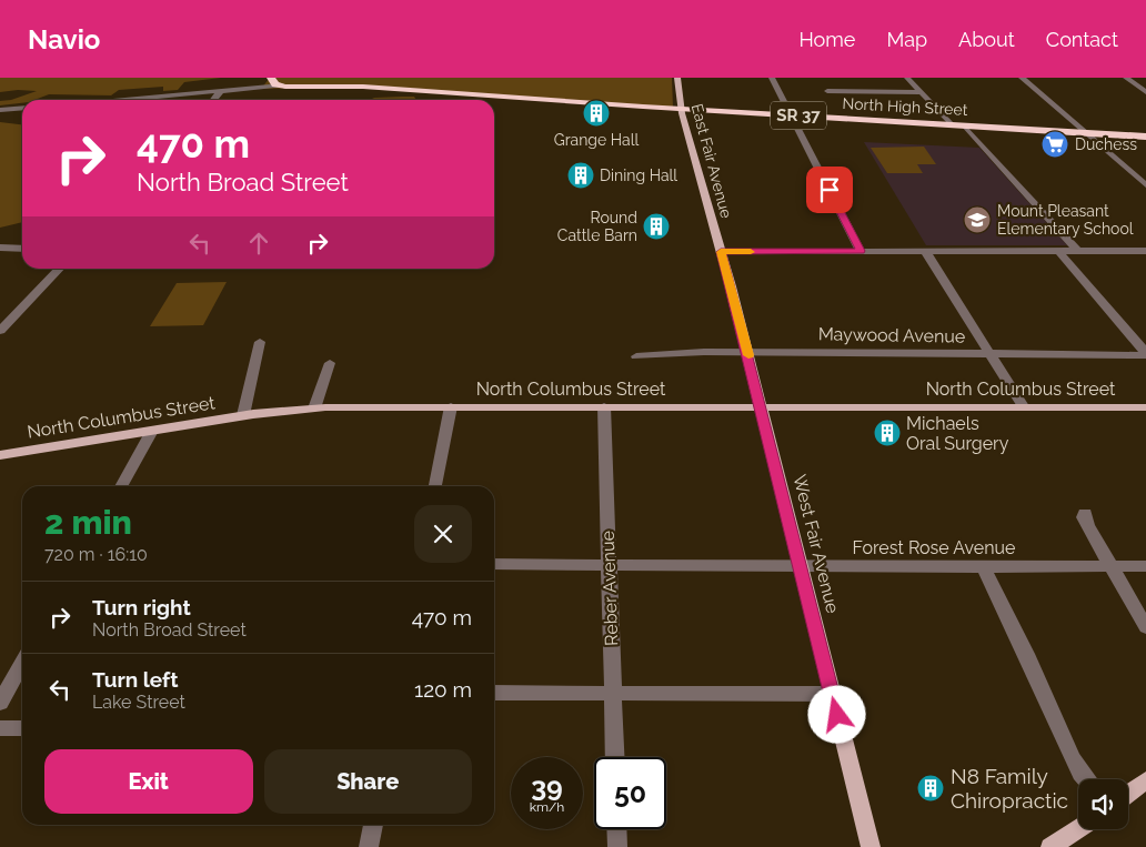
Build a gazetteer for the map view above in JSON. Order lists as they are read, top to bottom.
{
  "streets": {
    "highway": ["North High Street", "SR 37"],
    "main road": ["East Fair Avenue", "North Columbus Street", "West Fair Avenue"],
    "street": ["Maywood Avenue", "Forest Rose Avenue", "Reber Avenue"]
  },
  "crossings": [
    ["North High Street", "East Fair Avenue"],
    ["East Fair Avenue", "West Fair Avenue"],
    ["Maywood Avenue", "West Fair Avenue"],
    ["North Columbus Street", "West Fair Avenue"],
    ["North Columbus Street", "Reber Avenue"],
    ["West Fair Avenue", "Forest Rose Avenue"],
    ["Forest Rose Avenue", "Reber Avenue"]
  ],
  "places": {
    "building": [
      "Grange Hall",
      "Dining Hall",
      "Round Cattle Barn",
      "Michaels Oral Surgery",
      "N8 Family Chiropractic"
    ],
    "supermarket": ["Duchess"],
    "school or university": ["Mount Pleasant Elementary School"]
  },
  "page": {
    "header": "Navio",
    "nav": [
      "Home",
      "Map",
      "About",
      "Contact"
    ],
    "turn": ["470 m", "North Broad Street"],
    "heading": ["2 min", "720 m · 16:10"],
    "list": [
      {
        "name": "Turn right",
        "note": "North Broad Street",
        "value": "470 m"
      },
      {
        "name": "Turn left",
        "note": "Lake Street",
        "value": "120 m"
      }
    ],
    "buttons": ["Exit", "Share"],
    "speed": "39 km/h",
    "limit": "50"
  }
}
